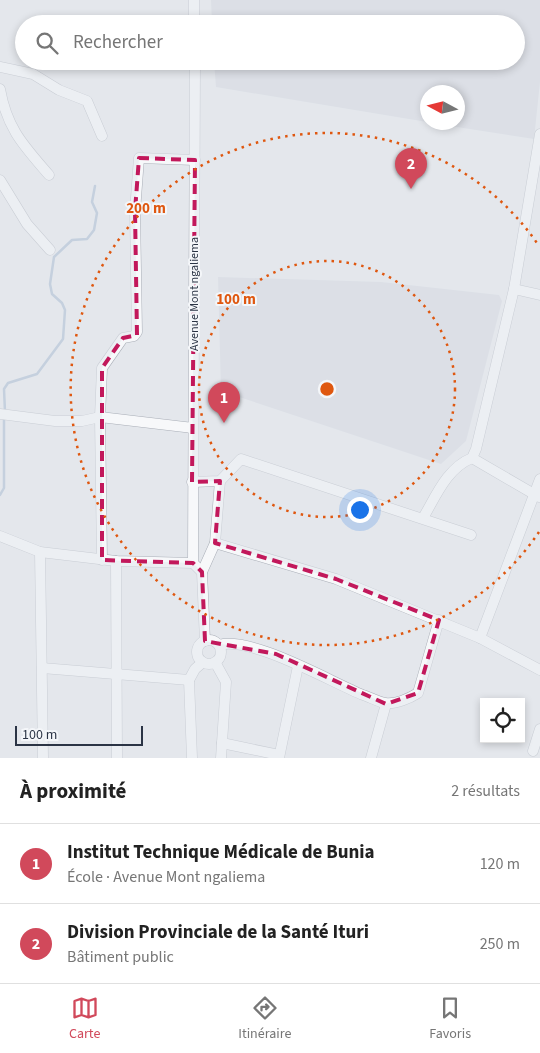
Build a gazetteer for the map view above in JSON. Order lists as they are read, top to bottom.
{
  "streets": {
    "street": ["Avenue Mont ngaliema"]
  },
  "scale_bar": "100 m",
  "north": "left",
  "page": {
    "search": "Rechercher",
    "pins": ["2", "1"],
    "scale": "100 m",
    "heading": ["À proximité", "2 résultats"],
    "list": [
      {
        "mark": "1",
        "name": "Institut Technique Médicale de Bunia",
        "note": "École · Avenue Mont ngaliema",
        "value": "120 m"
      },
      {
        "mark": "2",
        "name": "Division Provinciale de la Santé Ituri",
        "note": "Bâtiment public",
        "value": "250 m"
      }
    ],
    "nav": ["Carte", "Itinéraire", "Favoris"]
  },
  "rings": ["200 m", "100 m"]
}
